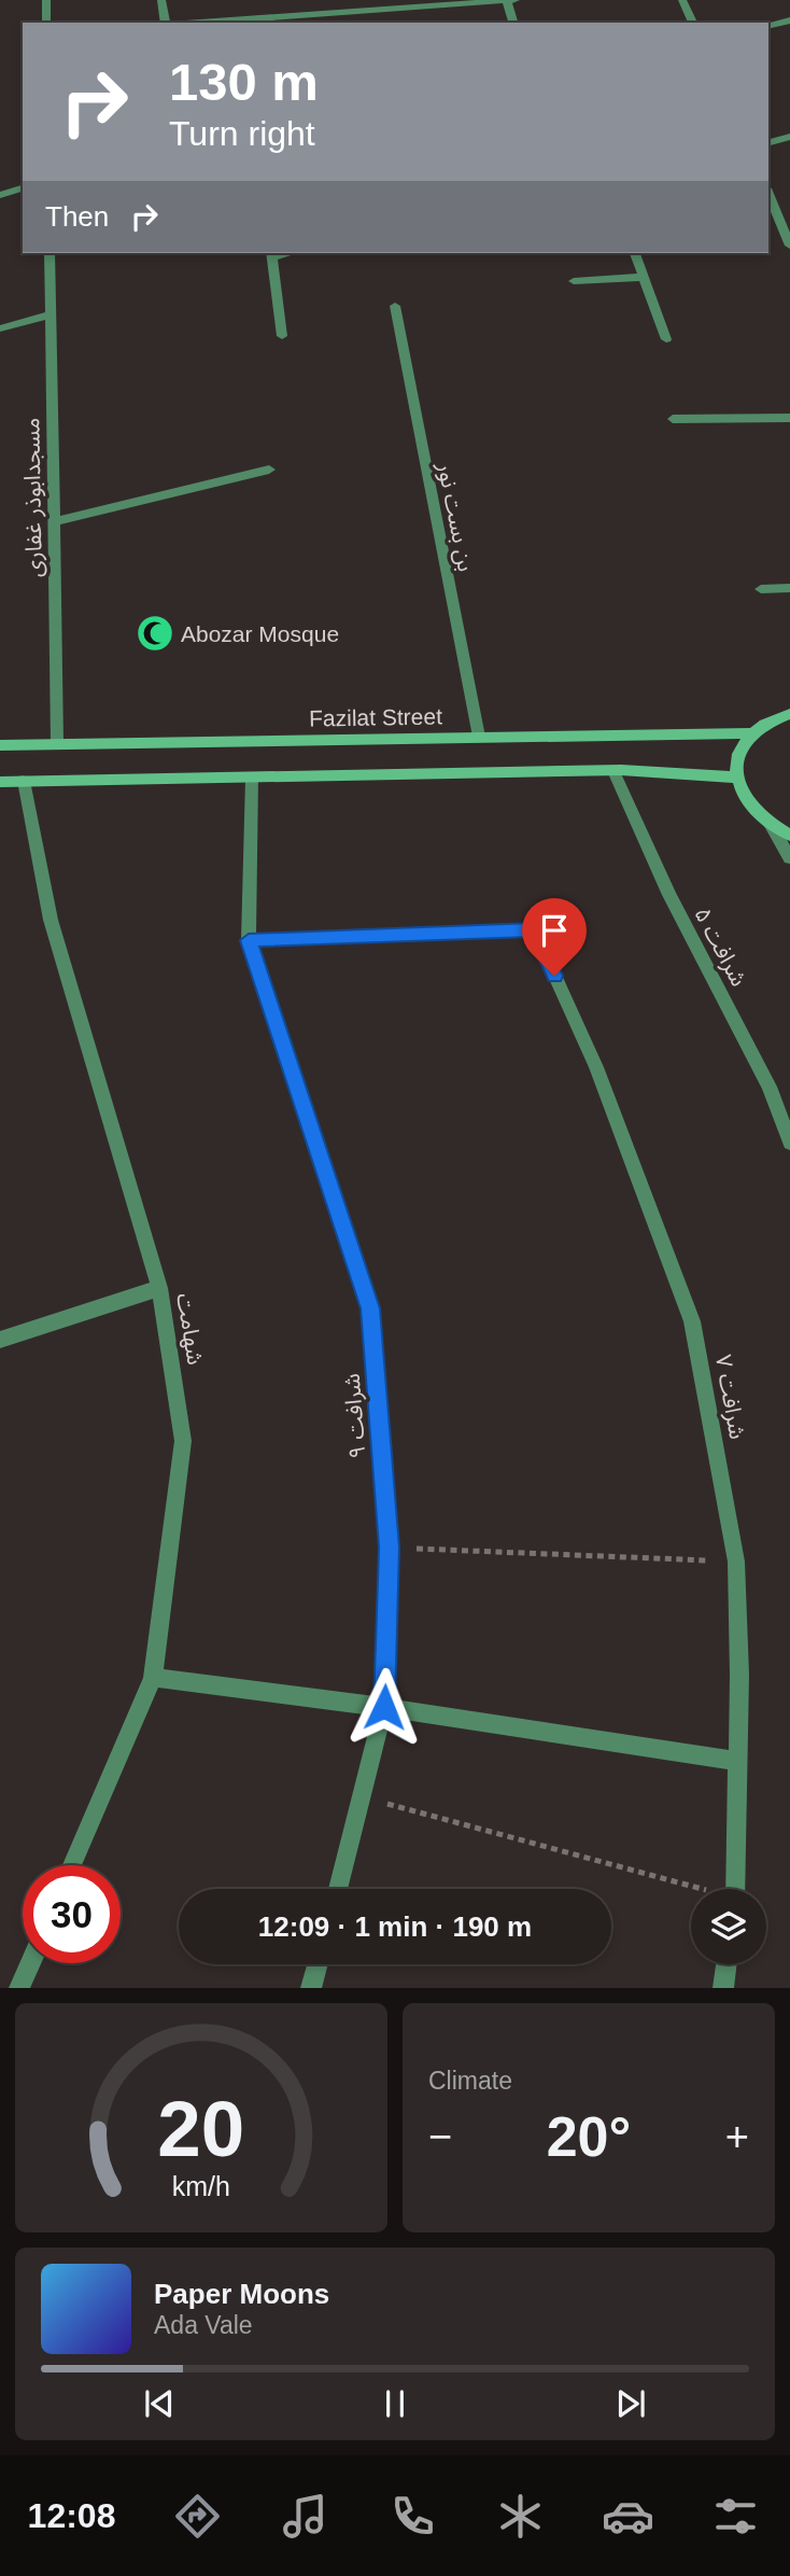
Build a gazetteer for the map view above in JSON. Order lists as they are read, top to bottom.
{
  "streets": {
    "main road": ["Fazilat Street"],
    "street": [
      "مسجدابوذر غفاری",
      "بن بست نور",
      "شرافت ۵",
      "شهامت",
      "شرافت ۷",
      "شرافت ۹"
    ]
  },
  "crossings": [
    ["مسجدابوذر غفاری", "Fazilat Street"],
    ["بن بست نور", "Fazilat Street"],
    ["شرافت ۷", "شرافت ۹"]
  ],
  "places": {
    "mosque": ["Abozar Mosque"]
  },
  "page": {
    "turn": ["130 m", "Turn right"],
    "then": "Then",
    "limit": "30",
    "trip": "12:09 · 1 min · 190 m",
    "tile": "Climate",
    "heat": ["−", "20°", "+"],
    "song": ["Paper Moons", "Ada Vale"],
    "tabs": "12:08",
    "gauge": ["20", "km/h"]
  }
}
